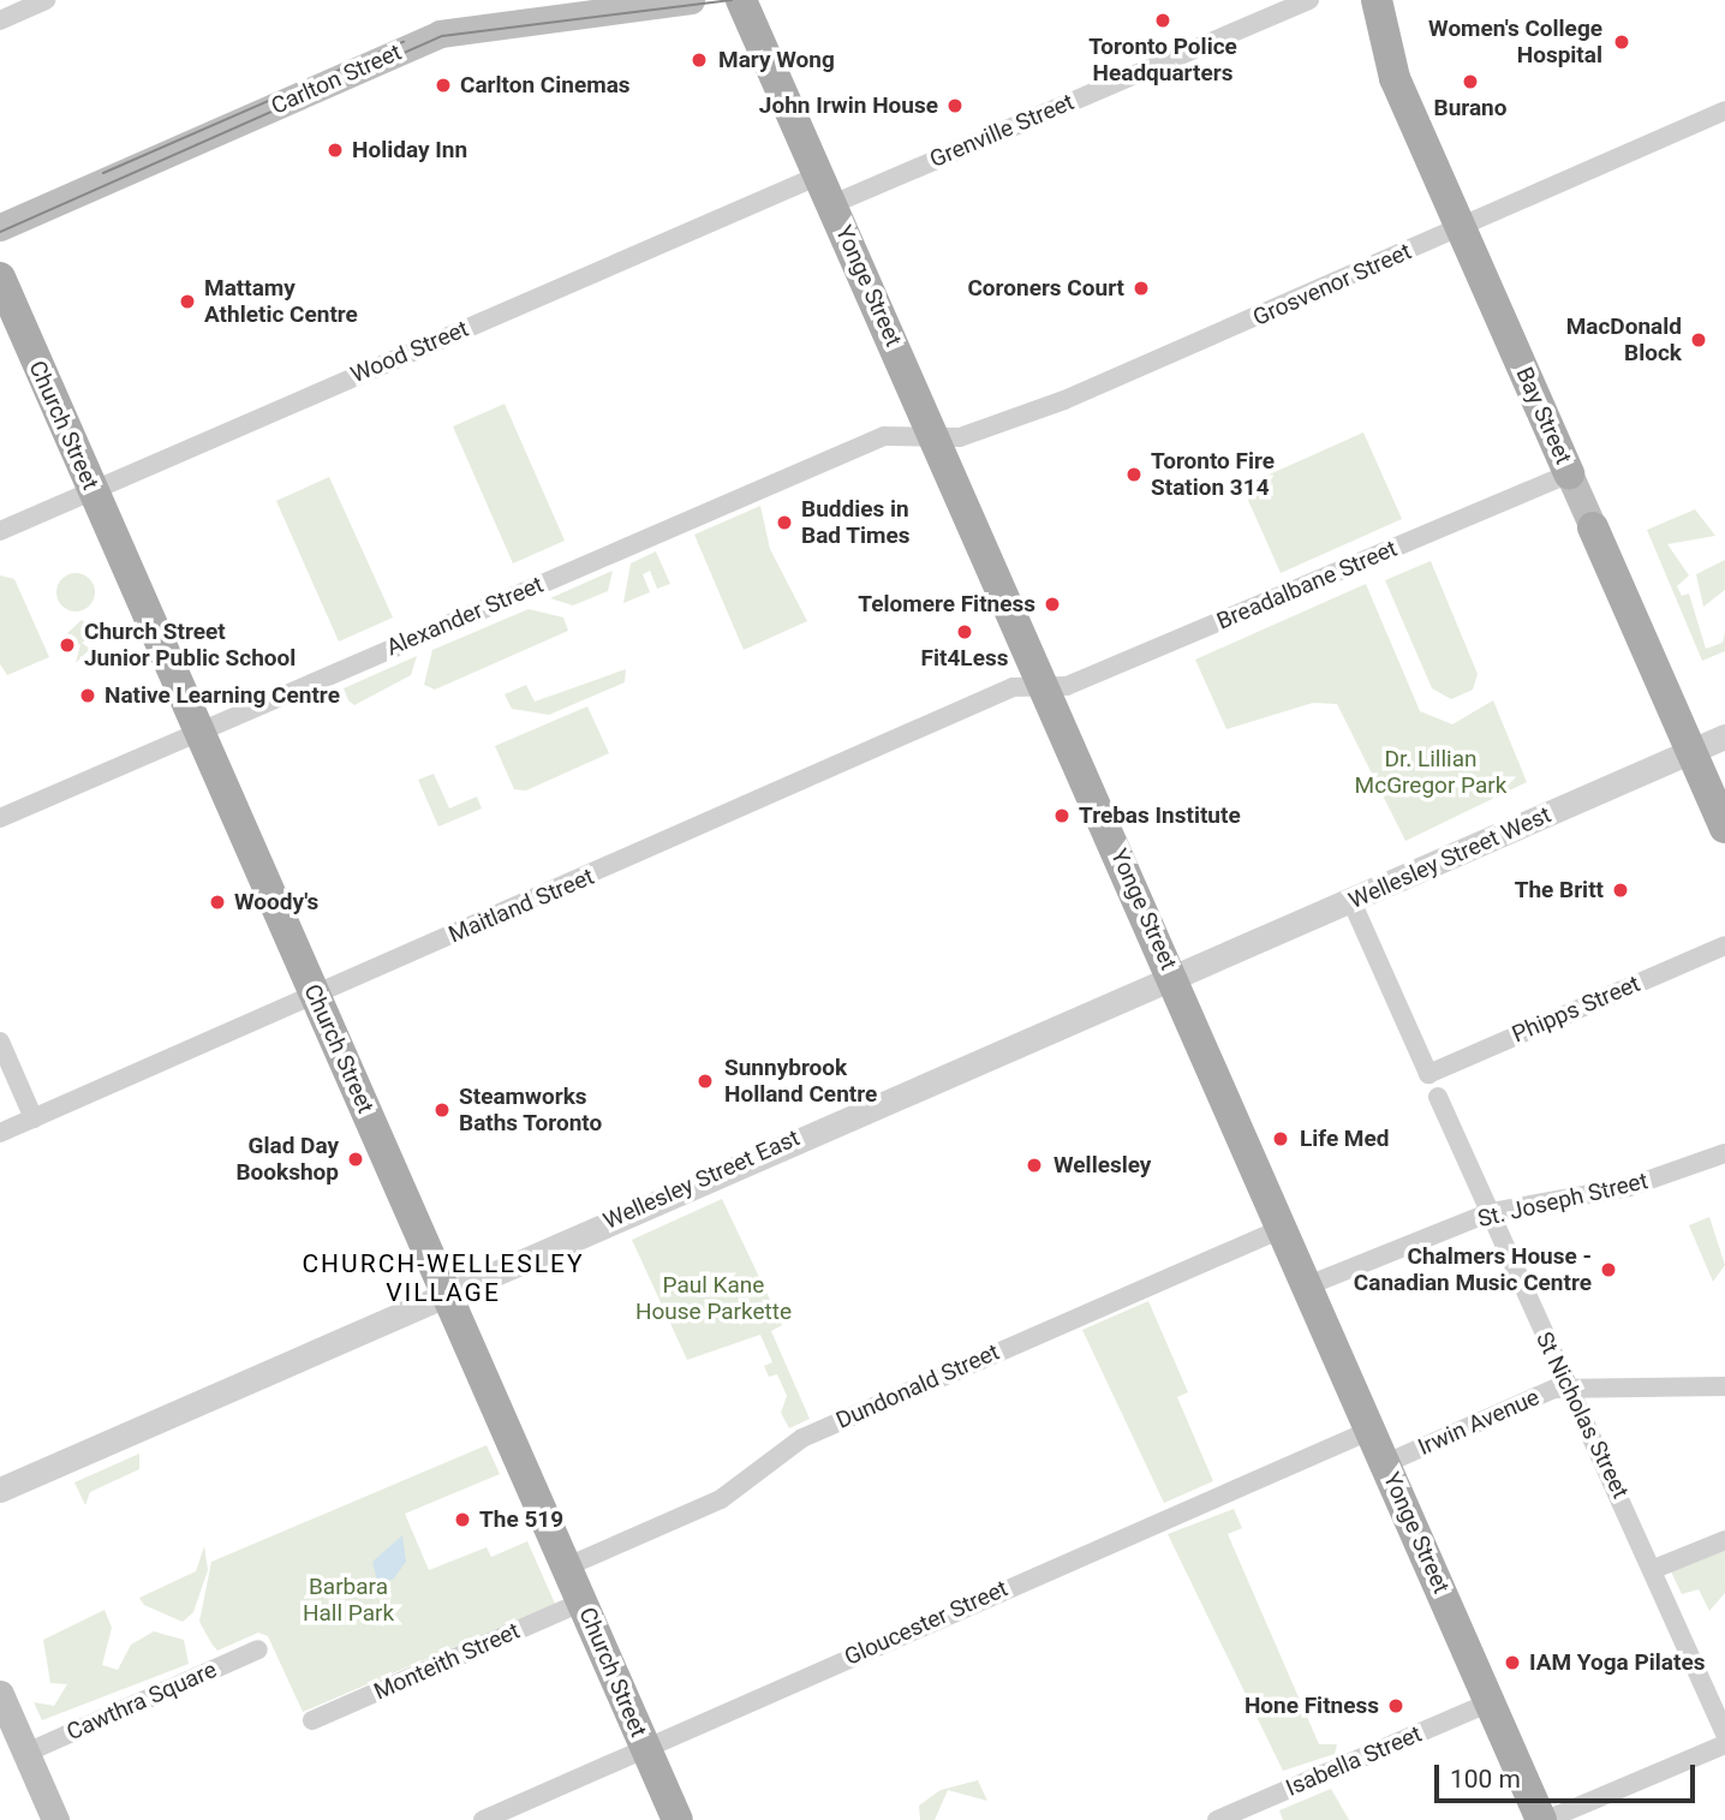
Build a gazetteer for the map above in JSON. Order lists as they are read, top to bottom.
{
  "streets": {
    "main road": [
      "Carlton Street",
      "Yonge Street",
      "Bay Street",
      "Church Street"
    ],
    "street": [
      "Grenville Street",
      "Grosvenor Street",
      "Wood Street",
      "Breadalbane Street",
      "Alexander Street",
      "Wellesley Street West",
      "Maitland Street",
      "Phipps Street",
      "Wellesley Street East",
      "St. Joseph Street",
      "Dundonald Street",
      "St Nicholas Street",
      "Irwin Avenue",
      "Gloucester Street",
      "Monteith Street",
      "Cawthra Square",
      "Isabella Street"
    ]
  },
  "crossings": [
    ["Grenville Street", "Yonge Street"],
    ["Grosvenor Street", "Yonge Street"],
    ["Grosvenor Street", "Bay Street"],
    ["Grosvenor Street", "Alexander Street"],
    ["Yonge Street", "Wood Street"],
    ["Yonge Street", "Breadalbane Street"],
    ["Yonge Street", "Alexander Street"],
    ["Yonge Street", "Wellesley Street West"],
    ["Yonge Street", "Maitland Street"],
    ["Yonge Street", "Wellesley Street East"],
    ["Yonge Street", "St. Joseph Street"],
    ["Yonge Street", "Dundonald Street"],
    ["Yonge Street", "Irwin Avenue"],
    ["Yonge Street", "Gloucester Street"],
    ["Yonge Street", "Isabella Street"],
    ["Wood Street", "Church Street"],
    ["Bay Street", "Breadalbane Street"],
    ["Bay Street", "Wellesley Street West"],
    ["Church Street", "Alexander Street"],
    ["Church Street", "Maitland Street"],
    ["Church Street", "Wellesley Street East"],
    ["Church Street", "Dundonald Street"],
    ["Church Street", "Gloucester Street"],
    ["Church Street", "Monteith Street"],
    ["Breadalbane Street", "Maitland Street"],
    ["Wellesley Street West", "Phipps Street"],
    ["Wellesley Street West", "Wellesley Street East"],
    ["St. Joseph Street", "St Nicholas Street"],
    ["St Nicholas Street", "Irwin Avenue"]
  ],
  "districts": ["CHURCH-WELLESLEY VILLAGE"],
  "parks": ["Dr. Lillian McGregor Park", "Paul Kane House Parkette", "Barbara Hall Park"],
  "places": [
    "Toronto Police Headquarters",
    "Women's College Hospital",
    "Mary Wong",
    "Burano",
    "Carlton Cinemas",
    "John Irwin House",
    "Holiday Inn",
    "Coroners Court",
    "Mattamy Athletic Centre",
    "MacDonald Block",
    "Toronto Fire Station 314",
    "Buddies in Bad Times",
    "Telomere Fitness",
    "Fit4Less",
    "Church Street Junior Public School",
    "Native Learning Centre",
    "Trebas Institute",
    "The Britt",
    "Woody's",
    "Sunnybrook Holland Centre",
    "Steamworks Baths Toronto",
    "Life Med",
    "Glad Day Bookshop",
    "Wellesley",
    "Chalmers House - Canadian Music Centre",
    "The 519",
    "IAM Yoga Pilates",
    "Hone Fitness"
  ],
  "scale_bar": "100 m"
}
